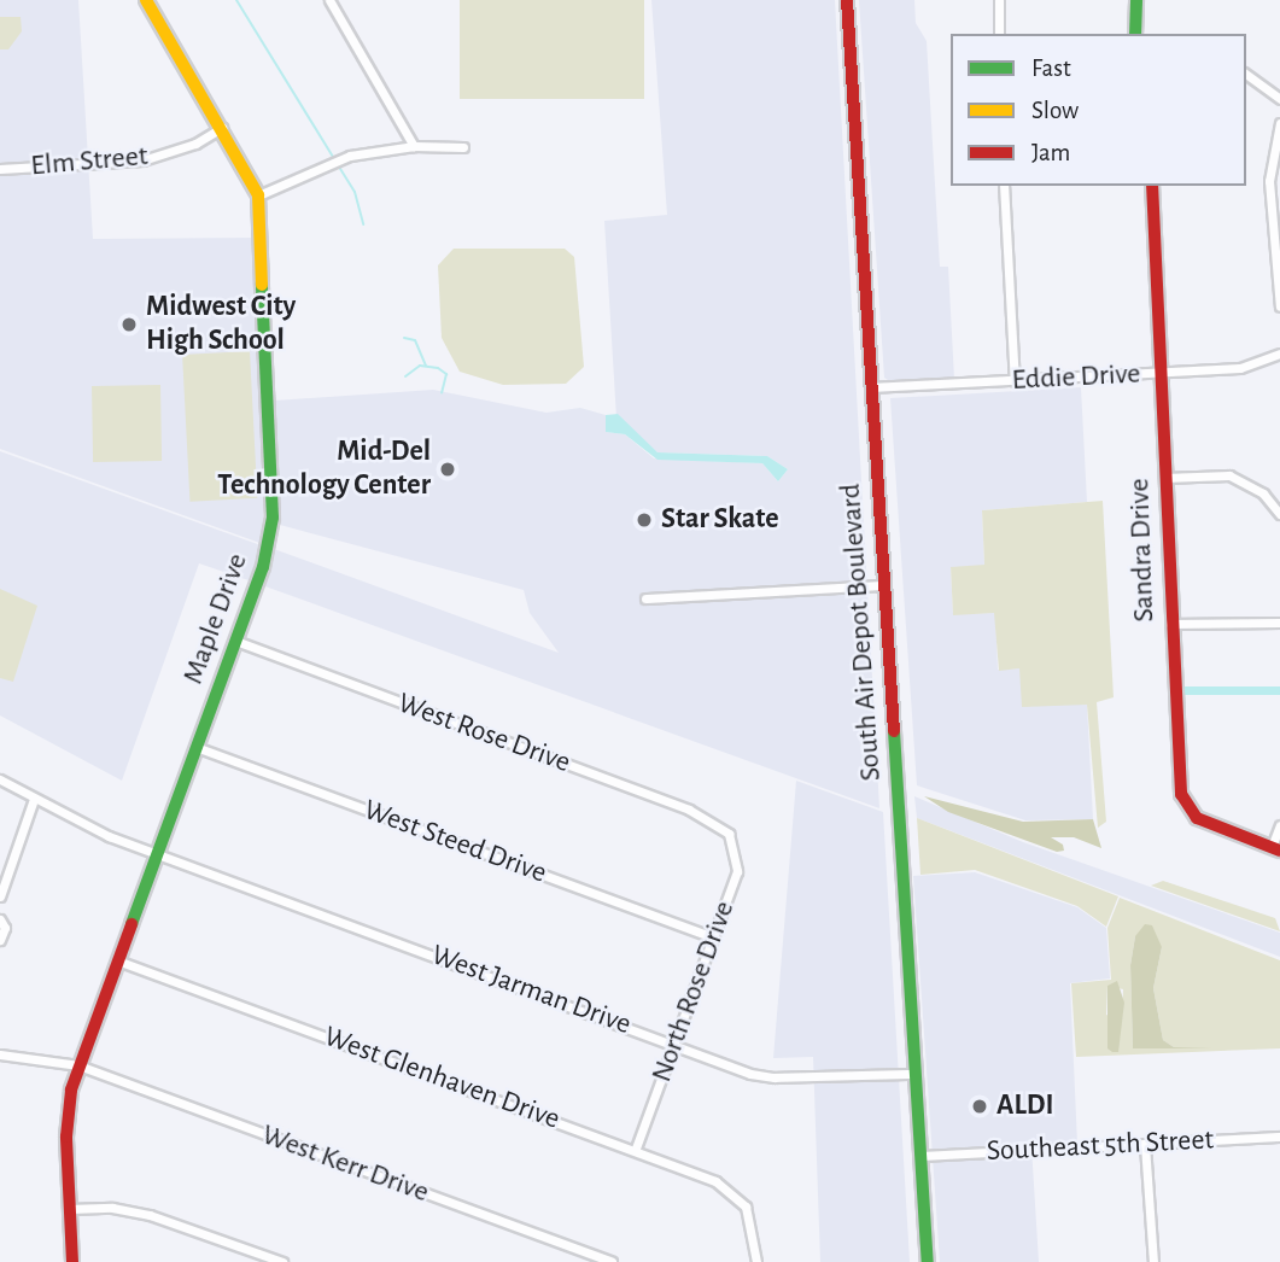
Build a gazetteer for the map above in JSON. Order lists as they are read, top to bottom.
{
  "streets": {
    "street": [
      "Elm Street",
      "Eddie Drive",
      "Sandra Drive",
      "Maple Drive",
      "South Air Depot Boulevard",
      "West Rose Drive",
      "West Steed Drive",
      "West Jarman Drive",
      "North Rose Drive",
      "West Glenhaven Drive",
      "Southeast 5th Street",
      "West Kerr Drive"
    ]
  },
  "crossings": [
    ["Elm Street", "Maple Drive"],
    ["Eddie Drive", "Sandra Drive"],
    ["Eddie Drive", "South Air Depot Boulevard"],
    ["Maple Drive", "West Rose Drive"],
    ["Maple Drive", "West Steed Drive"],
    ["Maple Drive", "West Jarman Drive"],
    ["Maple Drive", "West Glenhaven Drive"],
    ["Maple Drive", "West Kerr Drive"],
    ["South Air Depot Boulevard", "West Jarman Drive"],
    ["South Air Depot Boulevard", "Southeast 5th Street"],
    ["West Rose Drive", "North Rose Drive"],
    ["West Steed Drive", "North Rose Drive"],
    ["West Jarman Drive", "North Rose Drive"],
    ["North Rose Drive", "West Glenhaven Drive"]
  ],
  "places": [
    "Midwest City High School",
    "Mid-Del Technology Center",
    "Star Skate",
    "ALDI"
  ],
  "legend": ["Fast", "Slow", "Jam"]
}
